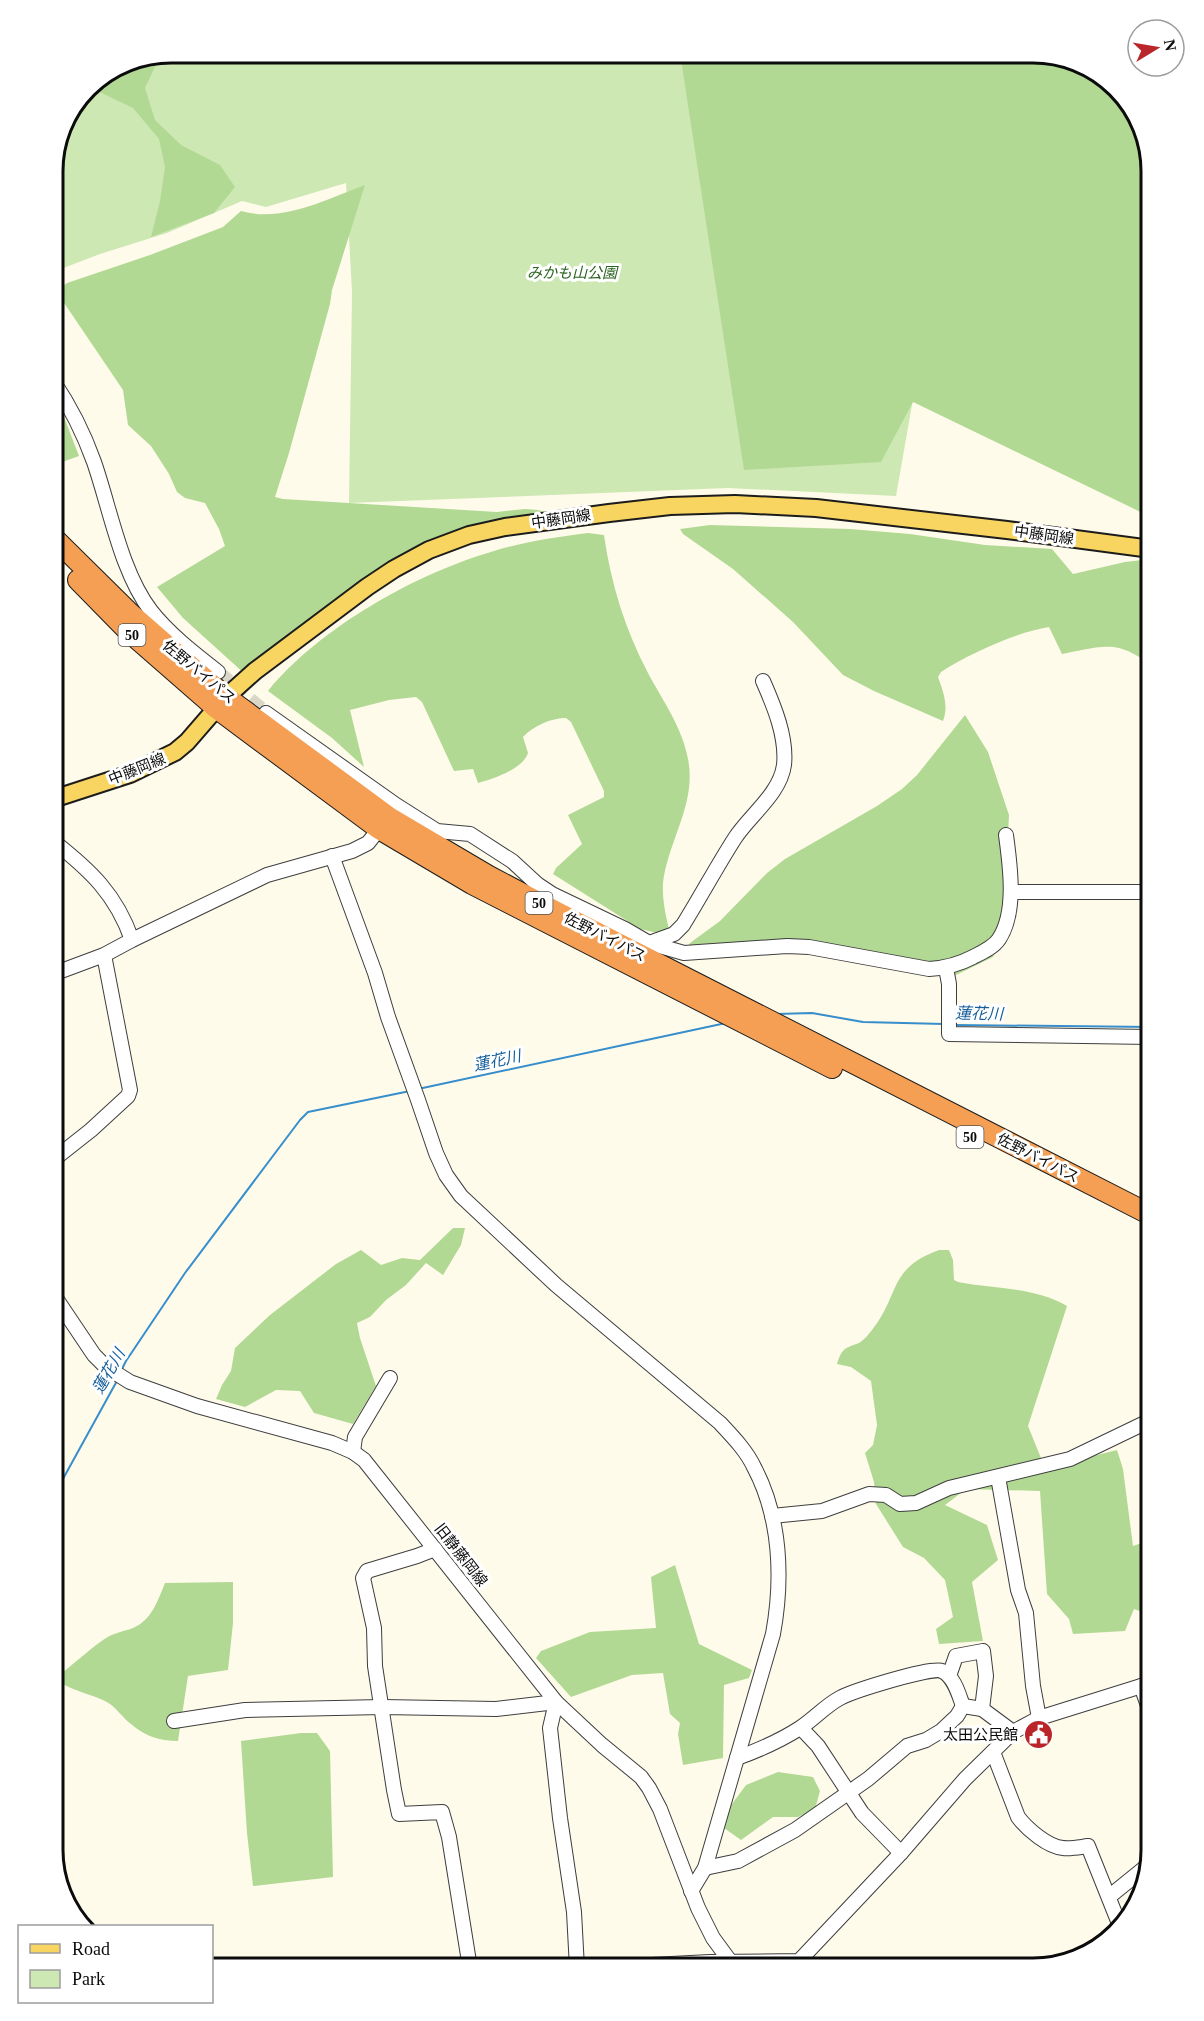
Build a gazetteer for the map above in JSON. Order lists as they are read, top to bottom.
{
  "streets": {
    "highway": ["50", "佐野バイパス"],
    "main road": ["中藤岡線"],
    "street": ["旧静藤岡線"]
  },
  "crossings": [
    ["中藤岡線", "佐野バイパス"]
  ],
  "water": ["蓮花川"],
  "parks": ["みかも山公園"],
  "places": {
    "public building": ["太田公民館"]
  },
  "legend": ["Road", "Park"],
  "north": "right"
}
